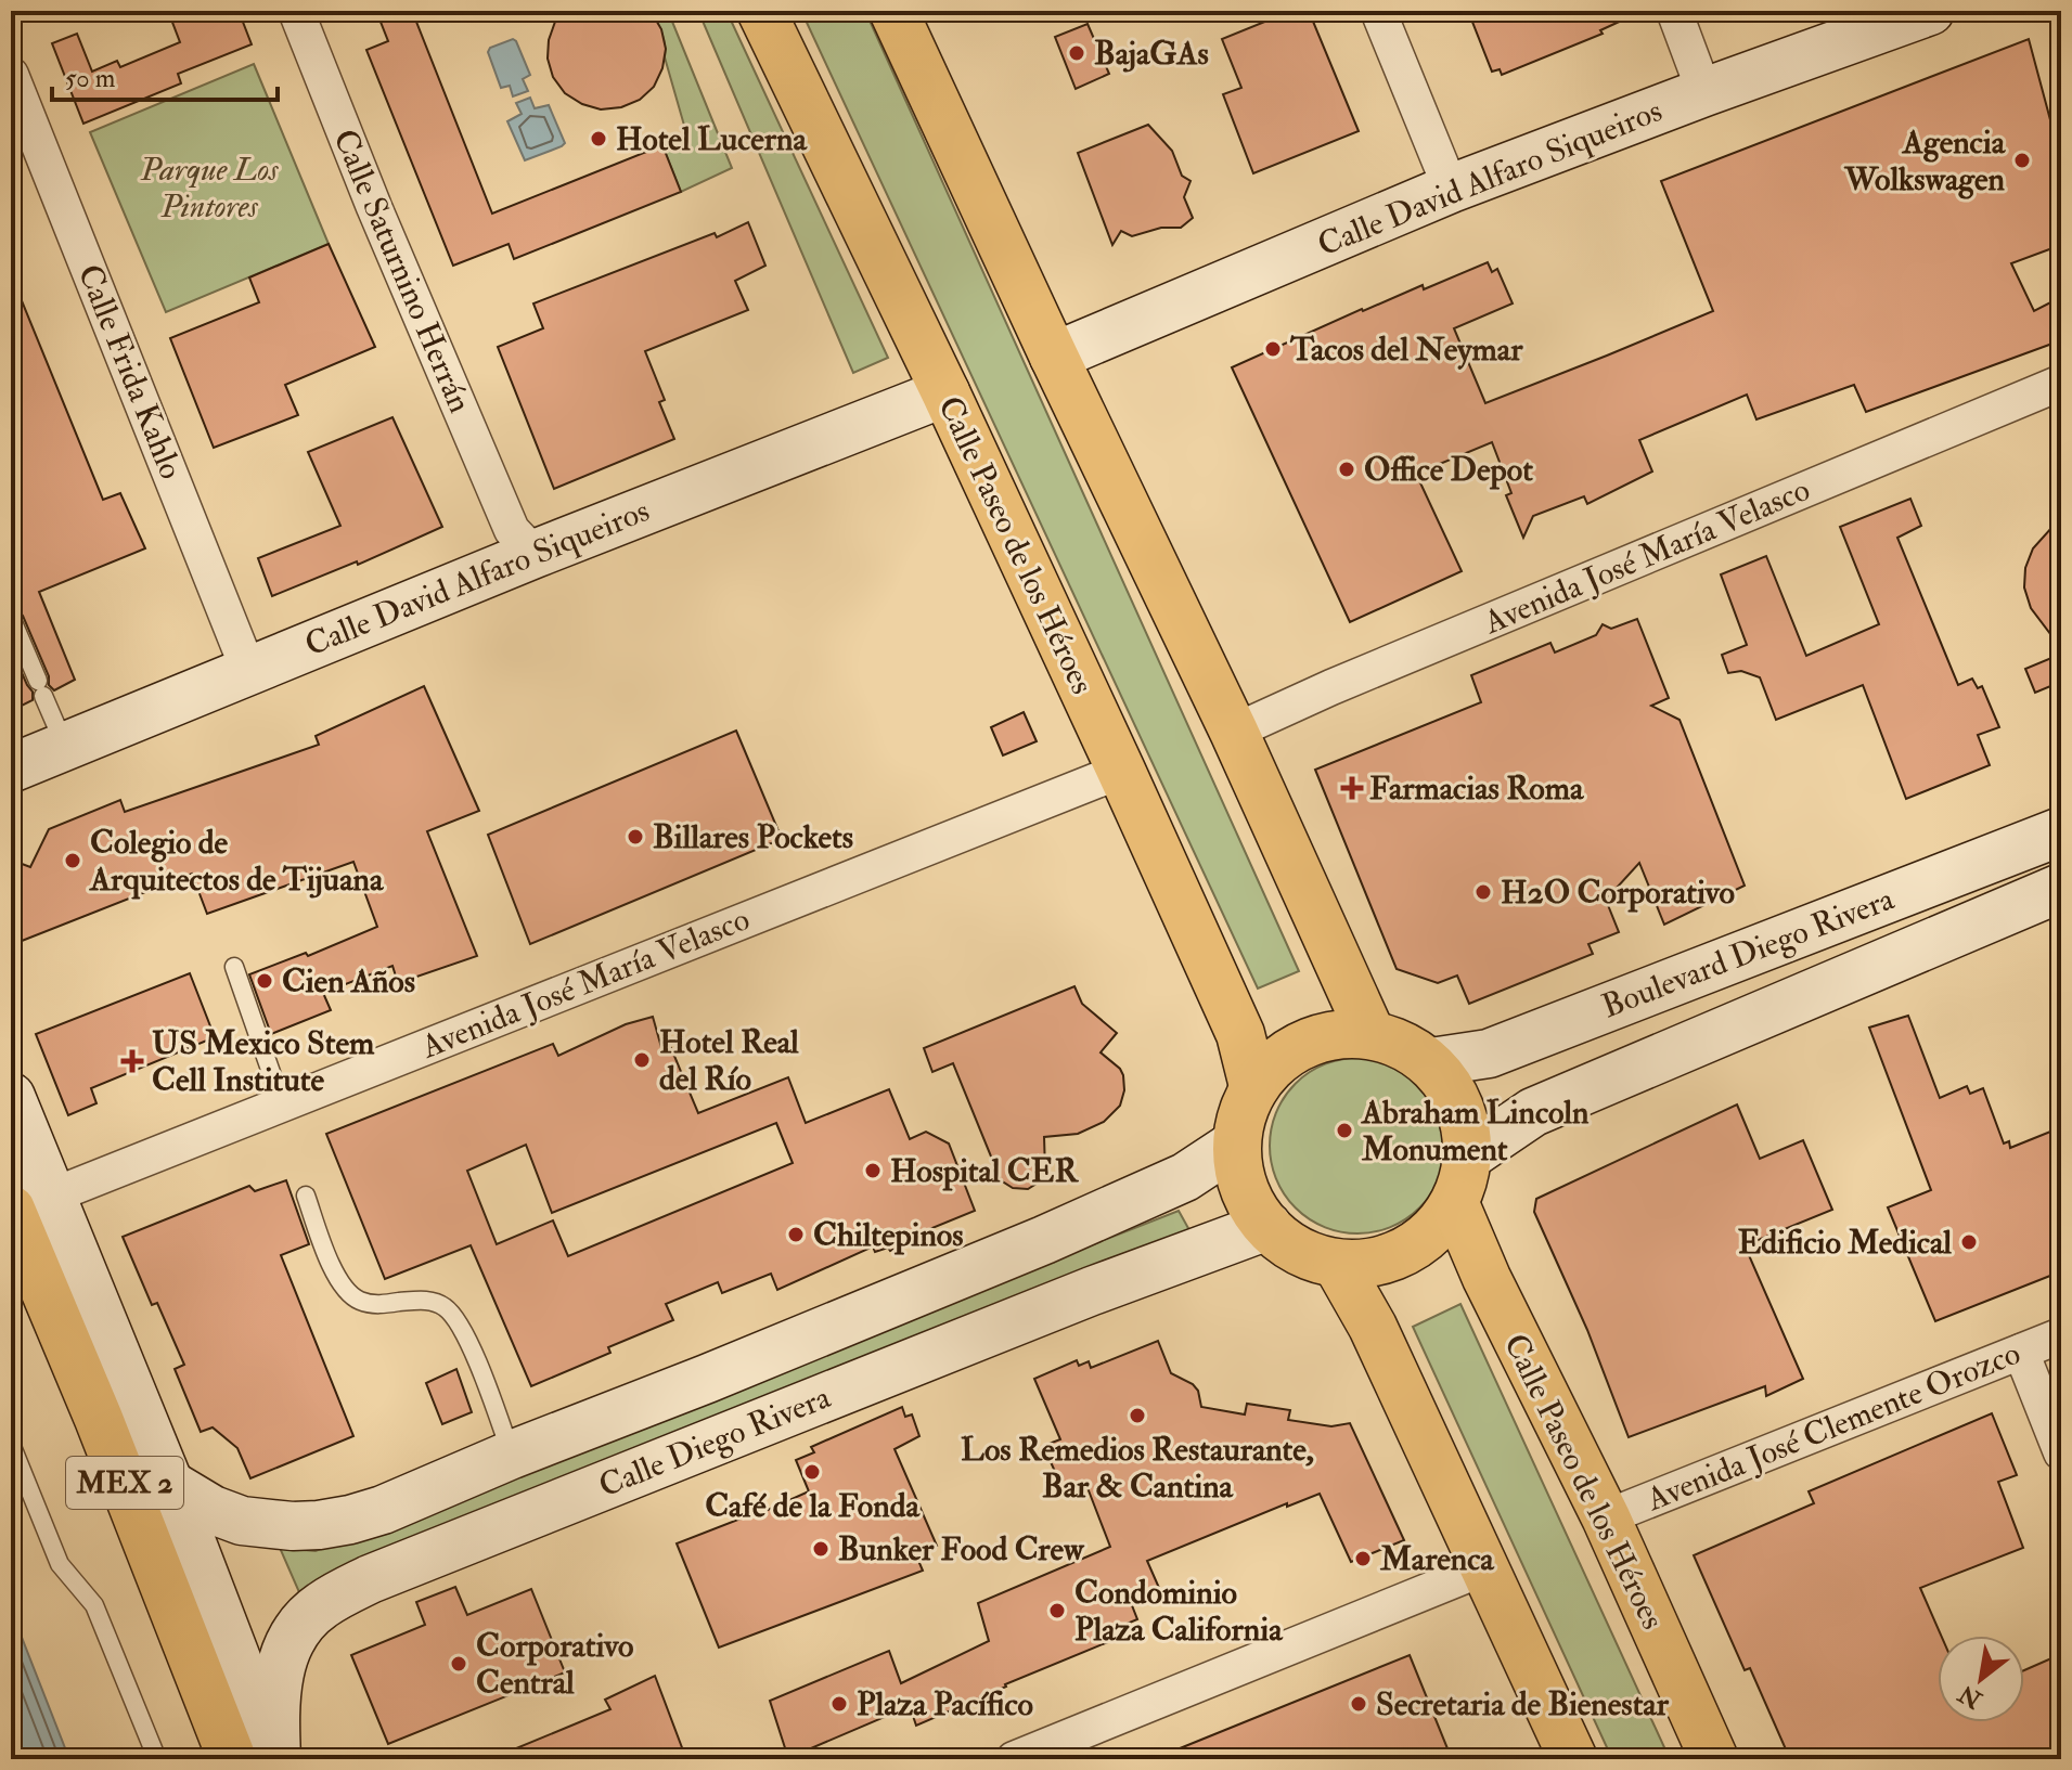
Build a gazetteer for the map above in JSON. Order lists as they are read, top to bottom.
{
  "streets": {
    "main road": ["Calle Paseo de los Héroes", "MEX 2"],
    "street": [
      "Calle David Alfaro Siqueiros",
      "Calle Saturnino Herrán",
      "Calle Frida Kahlo",
      "Avenida José María Velasco",
      "Boulevard Diego Rivera",
      "Avenida José Clemente Orozco",
      "Calle Diego Rivera"
    ]
  },
  "crossings": [
    ["Calle David Alfaro Siqueiros", "Calle Saturnino Herrán"],
    ["Calle David Alfaro Siqueiros", "Calle Frida Kahlo"],
    ["Calle David Alfaro Siqueiros", "Calle Paseo de los Héroes"],
    ["Calle Paseo de los Héroes", "Avenida José María Velasco"],
    ["Calle Paseo de los Héroes", "Boulevard Diego Rivera"],
    ["Calle Paseo de los Héroes", "Avenida José Clemente Orozco"],
    ["Calle Paseo de los Héroes", "Calle Diego Rivera"],
    ["Avenida José María Velasco", "MEX 2"],
    ["Boulevard Diego Rivera", "Calle Diego Rivera"]
  ],
  "parks": ["Parque Los Pintores"],
  "places": {
    "other": [
      "BajaGAs",
      "Hotel Lucerna",
      "Agencia Wolkswagen",
      "Tacos del Neymar",
      "Office Depot",
      "Billares Pockets",
      "Colegio de Arquitectos de Tijuana",
      "H2O Corporativo",
      "Cien Años",
      "Hotel Real del Río",
      "Abraham Lincoln Monument",
      "Hospital CER",
      "Chiltepinos",
      "Edificio Medical",
      "Los Remedios Restaurante, Bar & Cantina",
      "Café de la Fonda",
      "Bunker Food Crew",
      "Marenca",
      "Condominio Plaza California",
      "Corporativo Central",
      "Plaza Pacífico",
      "Secretaria de Bienestar"
    ],
    "health": ["Farmacias Roma", "US Mexico Stem Cell Institute"]
  },
  "scale_bar": "50 m",
  "north": "bottom left"
}
